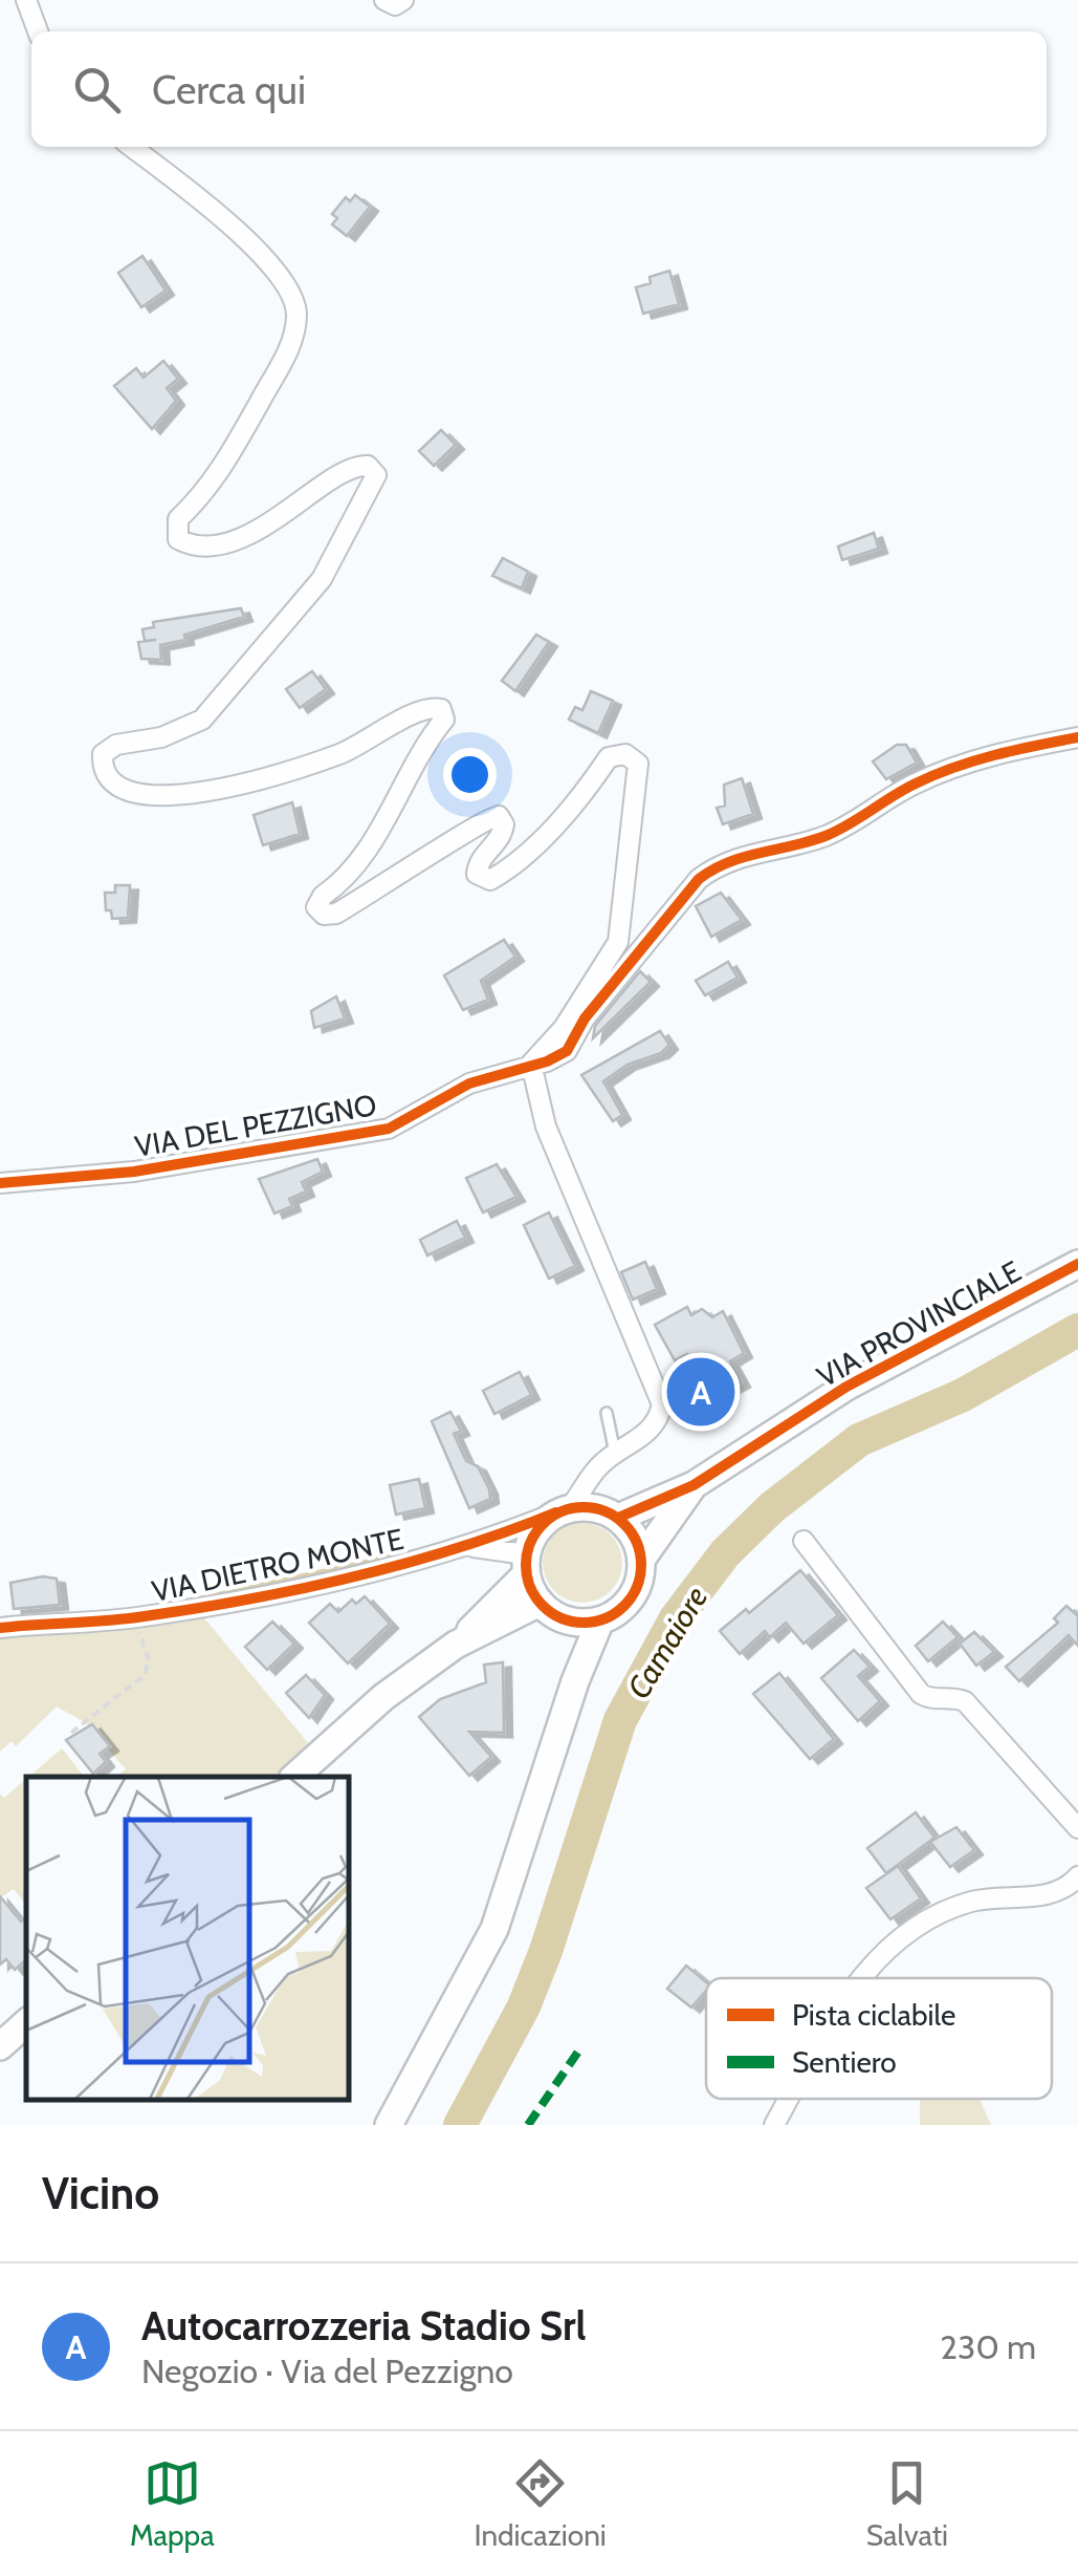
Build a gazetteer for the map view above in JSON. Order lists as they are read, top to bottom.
{
  "streets": {
    "main road": ["VIA PROVINCIALE"],
    "street": ["VIA DEL PEZZIGNO", "VIA DIETRO MONTE"]
  },
  "crossings": [
    ["VIA PROVINCIALE", "VIA DIETRO MONTE"]
  ],
  "water": ["Camaiore"],
  "legend": ["Pista ciclabile", "Sentiero"],
  "page": {
    "search": "Cerca qui",
    "pins": "A",
    "heading": "Vicino",
    "list": [
      {
        "mark": "A",
        "name": "Autocarrozzeria Stadio Srl",
        "note": "Negozio · Via del Pezzigno",
        "value": "230 m"
      }
    ],
    "nav": ["Mappa", "Indicazioni", "Salvati"]
  }
}
